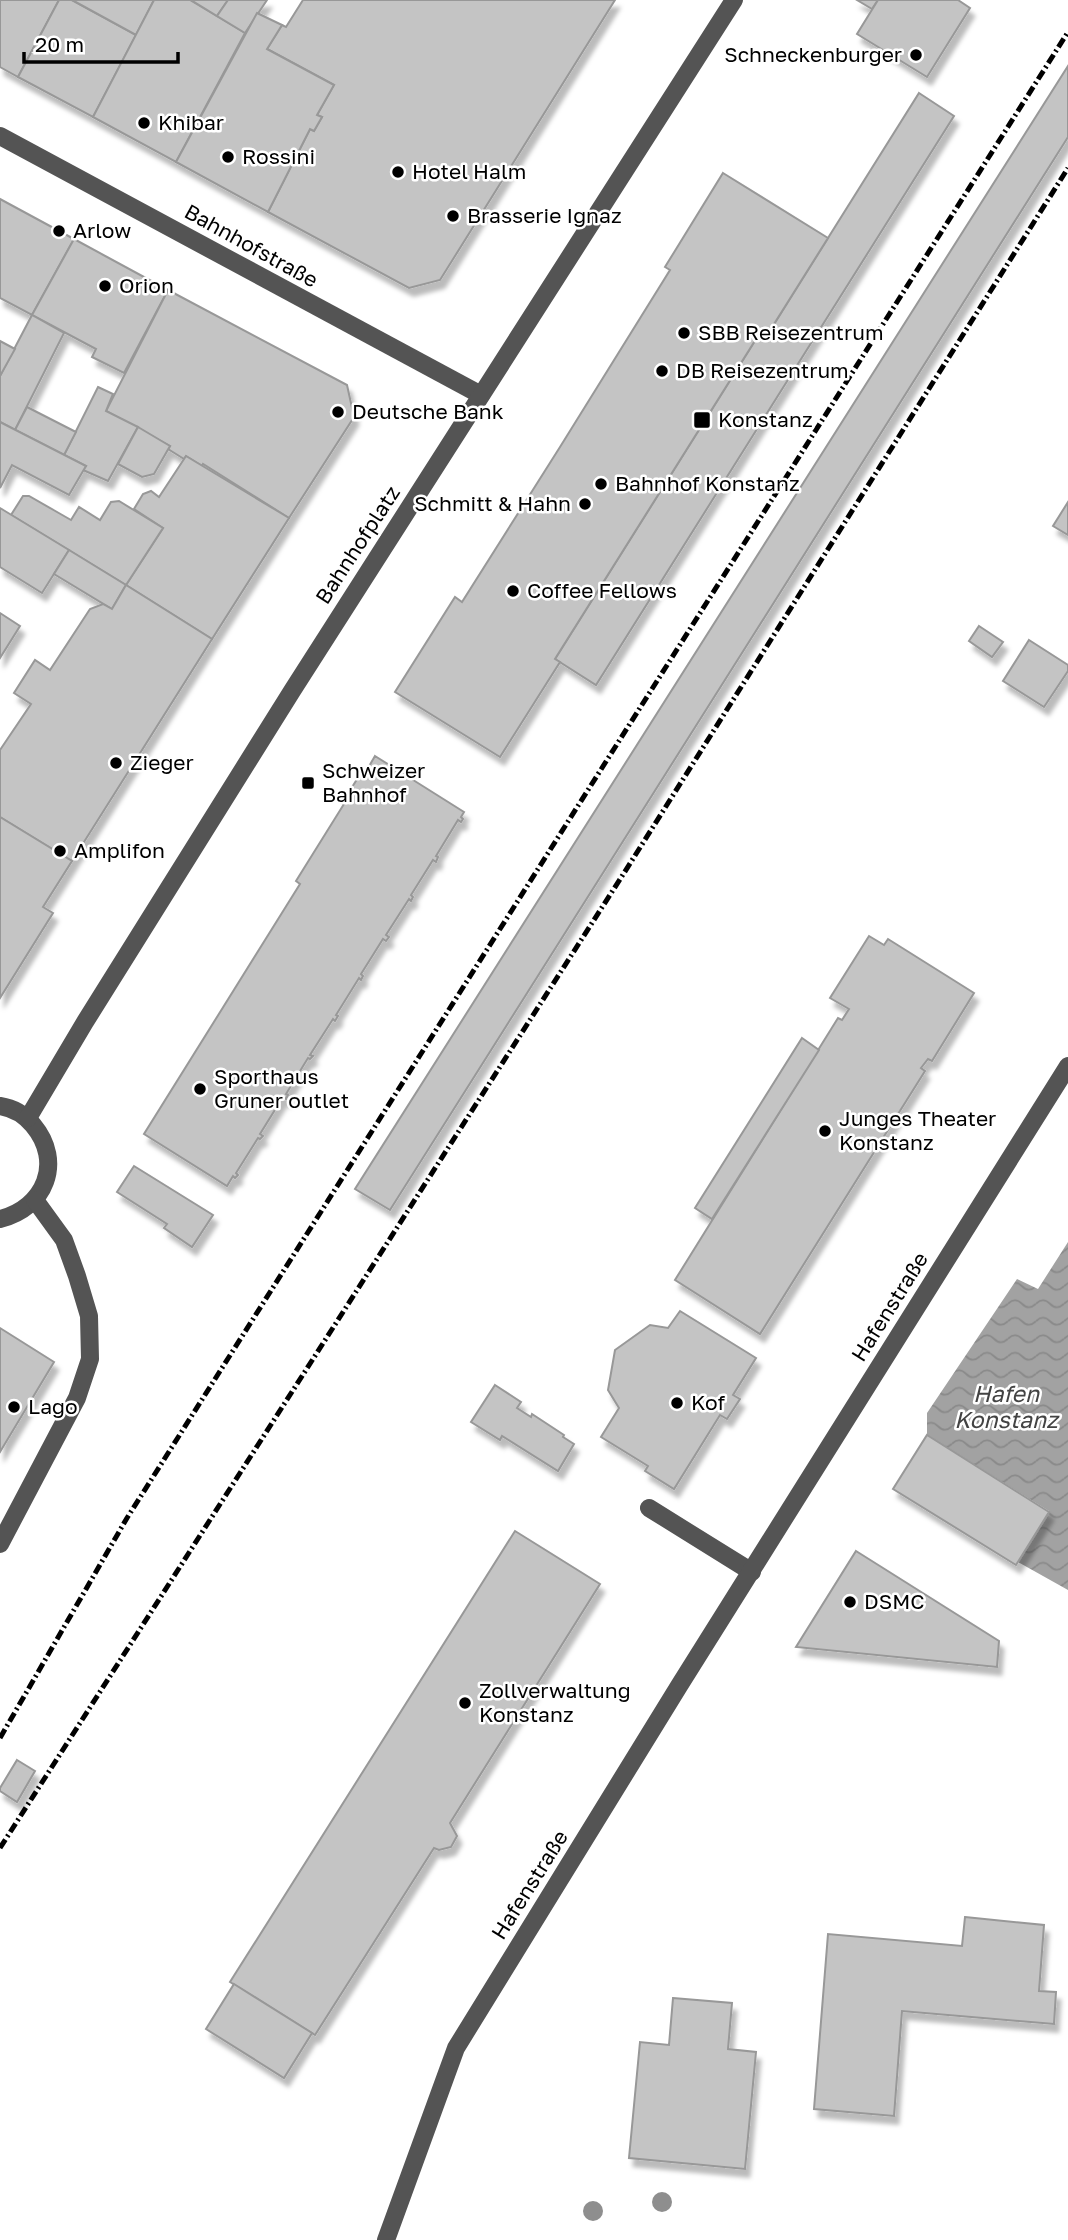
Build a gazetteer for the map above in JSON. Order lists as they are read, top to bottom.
{
  "streets": {
    "street": ["Bahnhofstraße", "Bahnhofplatz", "Hafenstraße"]
  },
  "crossings": [
    ["Bahnhofstraße", "Bahnhofplatz"]
  ],
  "water": ["Hafen Konstanz"],
  "places": {
    "other": [
      "Schneckenburger",
      "Khibar",
      "Rossini",
      "Hotel Halm",
      "Brasserie Ignaz",
      "Arlow",
      "Orion",
      "SBB Reisezentrum",
      "DB Reisezentrum",
      "Deutsche Bank",
      "Bahnhof Konstanz",
      "Schmitt & Hahn",
      "Coffee Fellows",
      "Zieger",
      "Amplifon",
      "Sporthaus Gruner outlet",
      "Junges Theater Konstanz",
      "Kof",
      "Lago",
      "DSMC",
      "Zollverwaltung Konstanz"
    ],
    "transit": ["Konstanz", "Schweizer Bahnhof"]
  },
  "scale_bar": "20 m"
}
